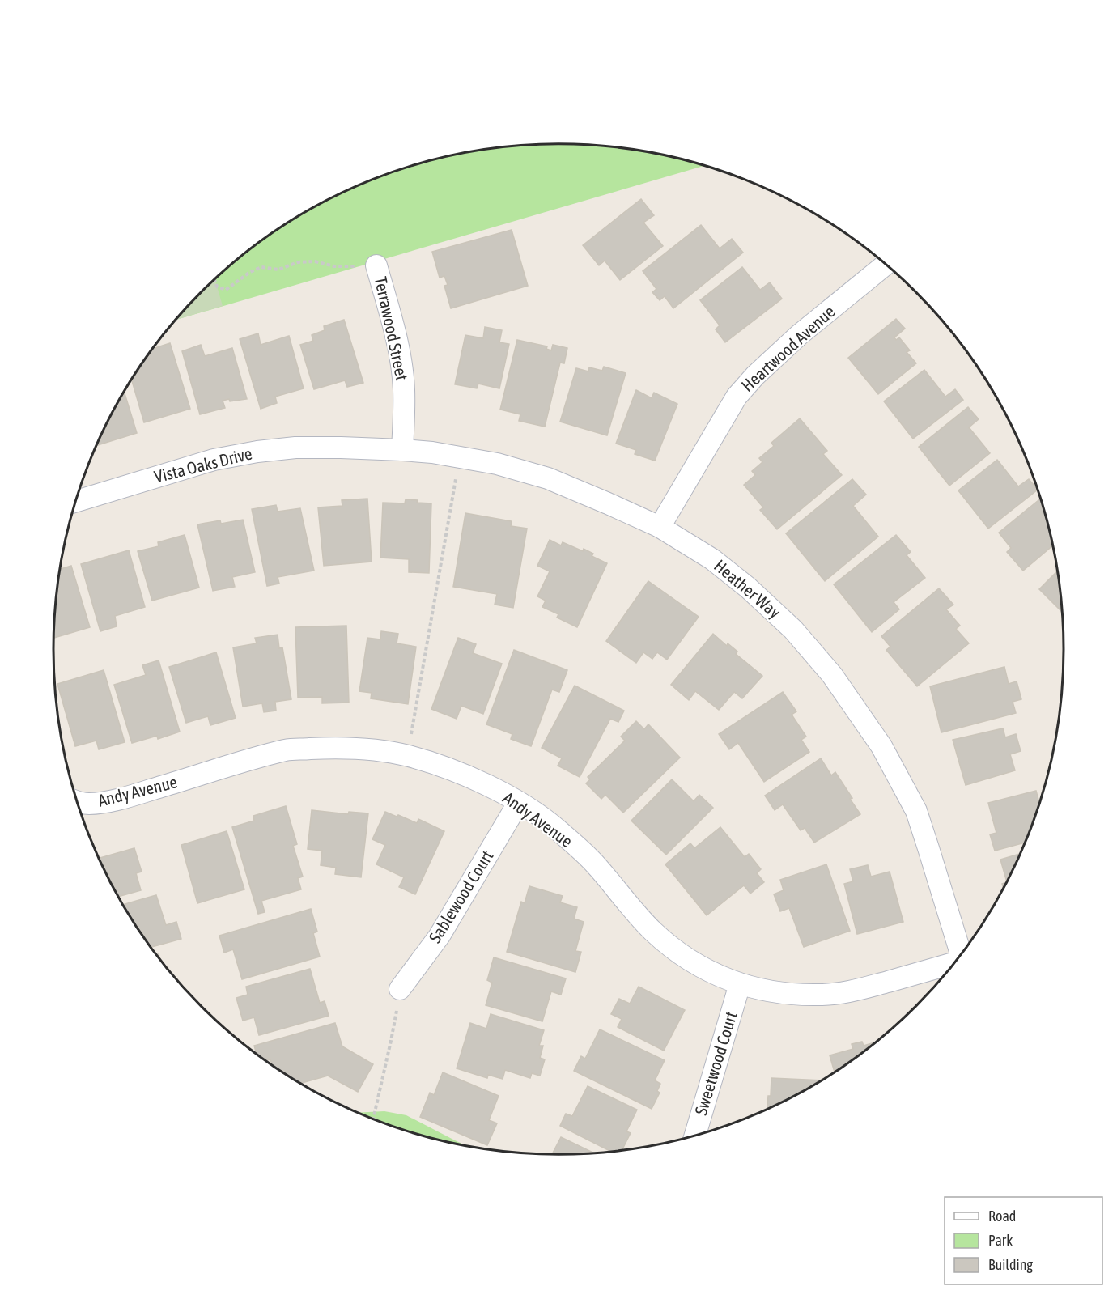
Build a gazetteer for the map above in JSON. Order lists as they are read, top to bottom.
{
  "streets": {
    "street": [
      "Terrawood Street",
      "Heartwood Avenue",
      "Vista Oaks Drive",
      "Heather Way",
      "Andy Avenue",
      "Sablewood Court",
      "Sweetwood Court"
    ]
  },
  "crossings": [
    ["Terrawood Street", "Heather Way"],
    ["Heartwood Avenue", "Heather Way"],
    ["Vista Oaks Drive", "Heather Way"],
    ["Andy Avenue", "Sablewood Court"],
    ["Andy Avenue", "Sweetwood Court"]
  ],
  "legend": ["Road", "Park", "Building"]
}
